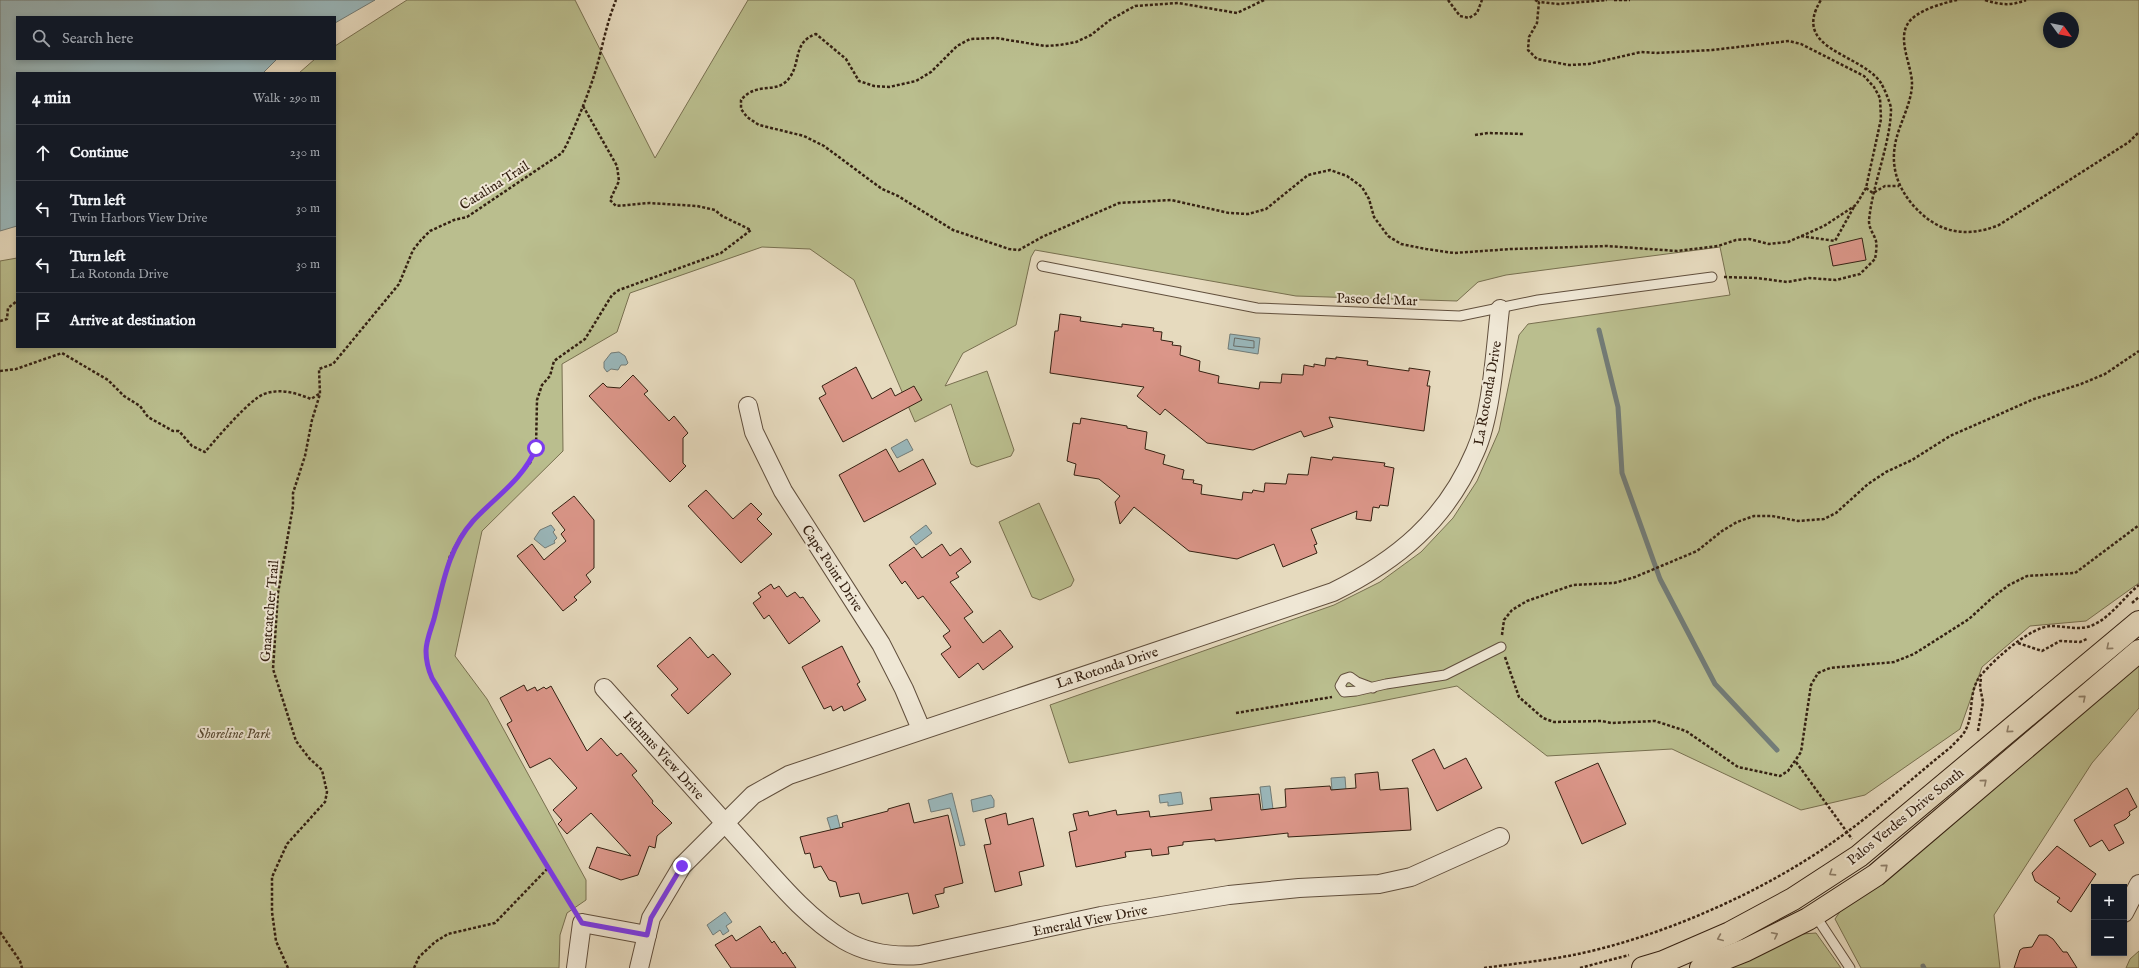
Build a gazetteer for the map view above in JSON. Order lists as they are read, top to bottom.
{
  "streets": {
    "main road": ["Palos Verdes Drive South"],
    "street": [
      "La Rotonda Drive",
      "Cape Point Drive",
      "Isthmus View Drive",
      "Emerald View Drive"
    ],
    "lane": ["Paseo del Mar"],
    "path": ["Catalina Trail", "Gnatcatcher Trail"]
  },
  "crossings": [
    ["Catalina Trail", "Gnatcatcher Trail"],
    ["Paseo del Mar", "La Rotonda Drive"],
    ["La Rotonda Drive", "Cape Point Drive"],
    ["La Rotonda Drive", "Isthmus View Drive"],
    ["La Rotonda Drive", "Emerald View Drive"],
    ["Isthmus View Drive", "Emerald View Drive"]
  ],
  "parks": ["Shoreline Park"],
  "north": "bottom right",
  "page": {
    "search": "Search here",
    "heading": ["4 min", "Walk · 290 m"],
    "list": [
      ["Continue", "230 m"],
      ["Turn left", "Twin Harbors View Drive", "30 m"],
      ["Turn left", "La Rotonda Drive", "30 m"],
      "Arrive at destination"
    ],
    "map_buttons": ["+", "−"]
  }
}
